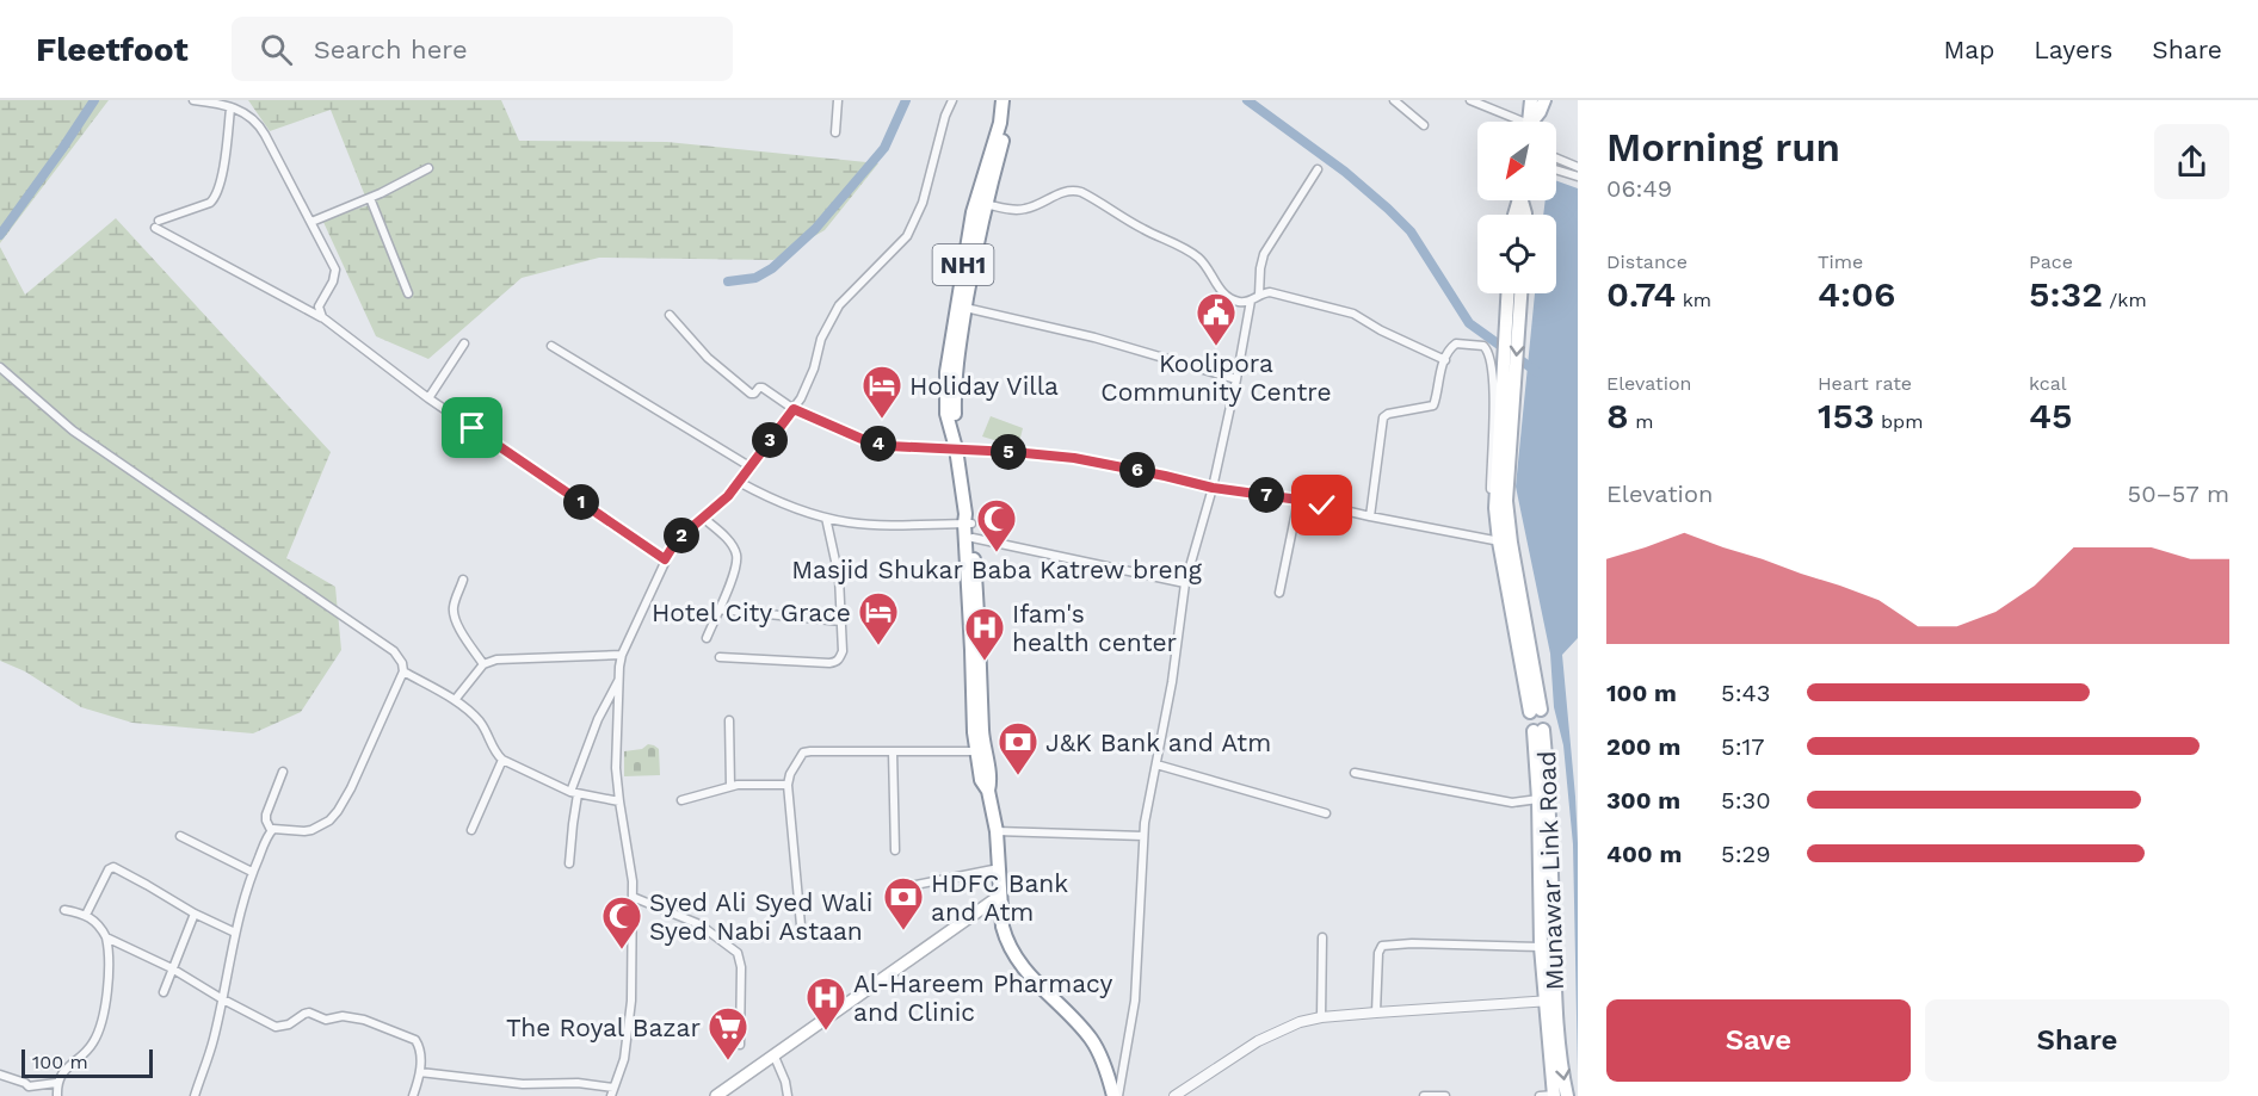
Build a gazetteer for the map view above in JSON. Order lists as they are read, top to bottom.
{
  "streets": {
    "main road": ["NH1", "Munawar Link Road"]
  },
  "places": {
    "public building": ["Koolipora Community Centre"],
    "hotel": ["Holiday Villa", "Hotel City Grace"],
    "mosque": ["Masjid Shukar Baba Katrew breng", "Syed Ali Syed Wali Syed Nabi Astaan"],
    "hospital": ["Ifam's health center", "Al-Hareem Pharmacy and Clinic"],
    "bank": ["J&K Bank and Atm", "HDFC Bank and Atm"],
    "supermarket": ["The Royal Bazar"]
  },
  "scale_bar": "100 m",
  "north": "bottom left",
  "page": {
    "header": "Fleetfoot",
    "search": "Search here",
    "nav": ["Map", "Layers", "Share"],
    "heading": ["Morning run", "06:49"],
    "stats": [
      ["Distance", "0.74 km"],
      ["Time", "4:06"],
      ["Pace", "5:32 /km"],
      ["Elevation", "8 m"],
      ["Heart rate", "153 bpm"],
      ["kcal", "45"]
    ],
    "pins": [
      "3",
      "4",
      "5",
      "6",
      "7",
      "1",
      "2"
    ],
    "chart": ["Elevation", "50–57 m"],
    "list": [
      {
        "name": "100 m",
        "note": "5:43"
      },
      {
        "name": "200 m",
        "note": "5:17"
      },
      {
        "name": "300 m",
        "note": "5:30"
      },
      {
        "name": "400 m",
        "note": "5:29"
      }
    ],
    "buttons": ["Save", "Share"],
    "scale": "100 m"
  }
}
